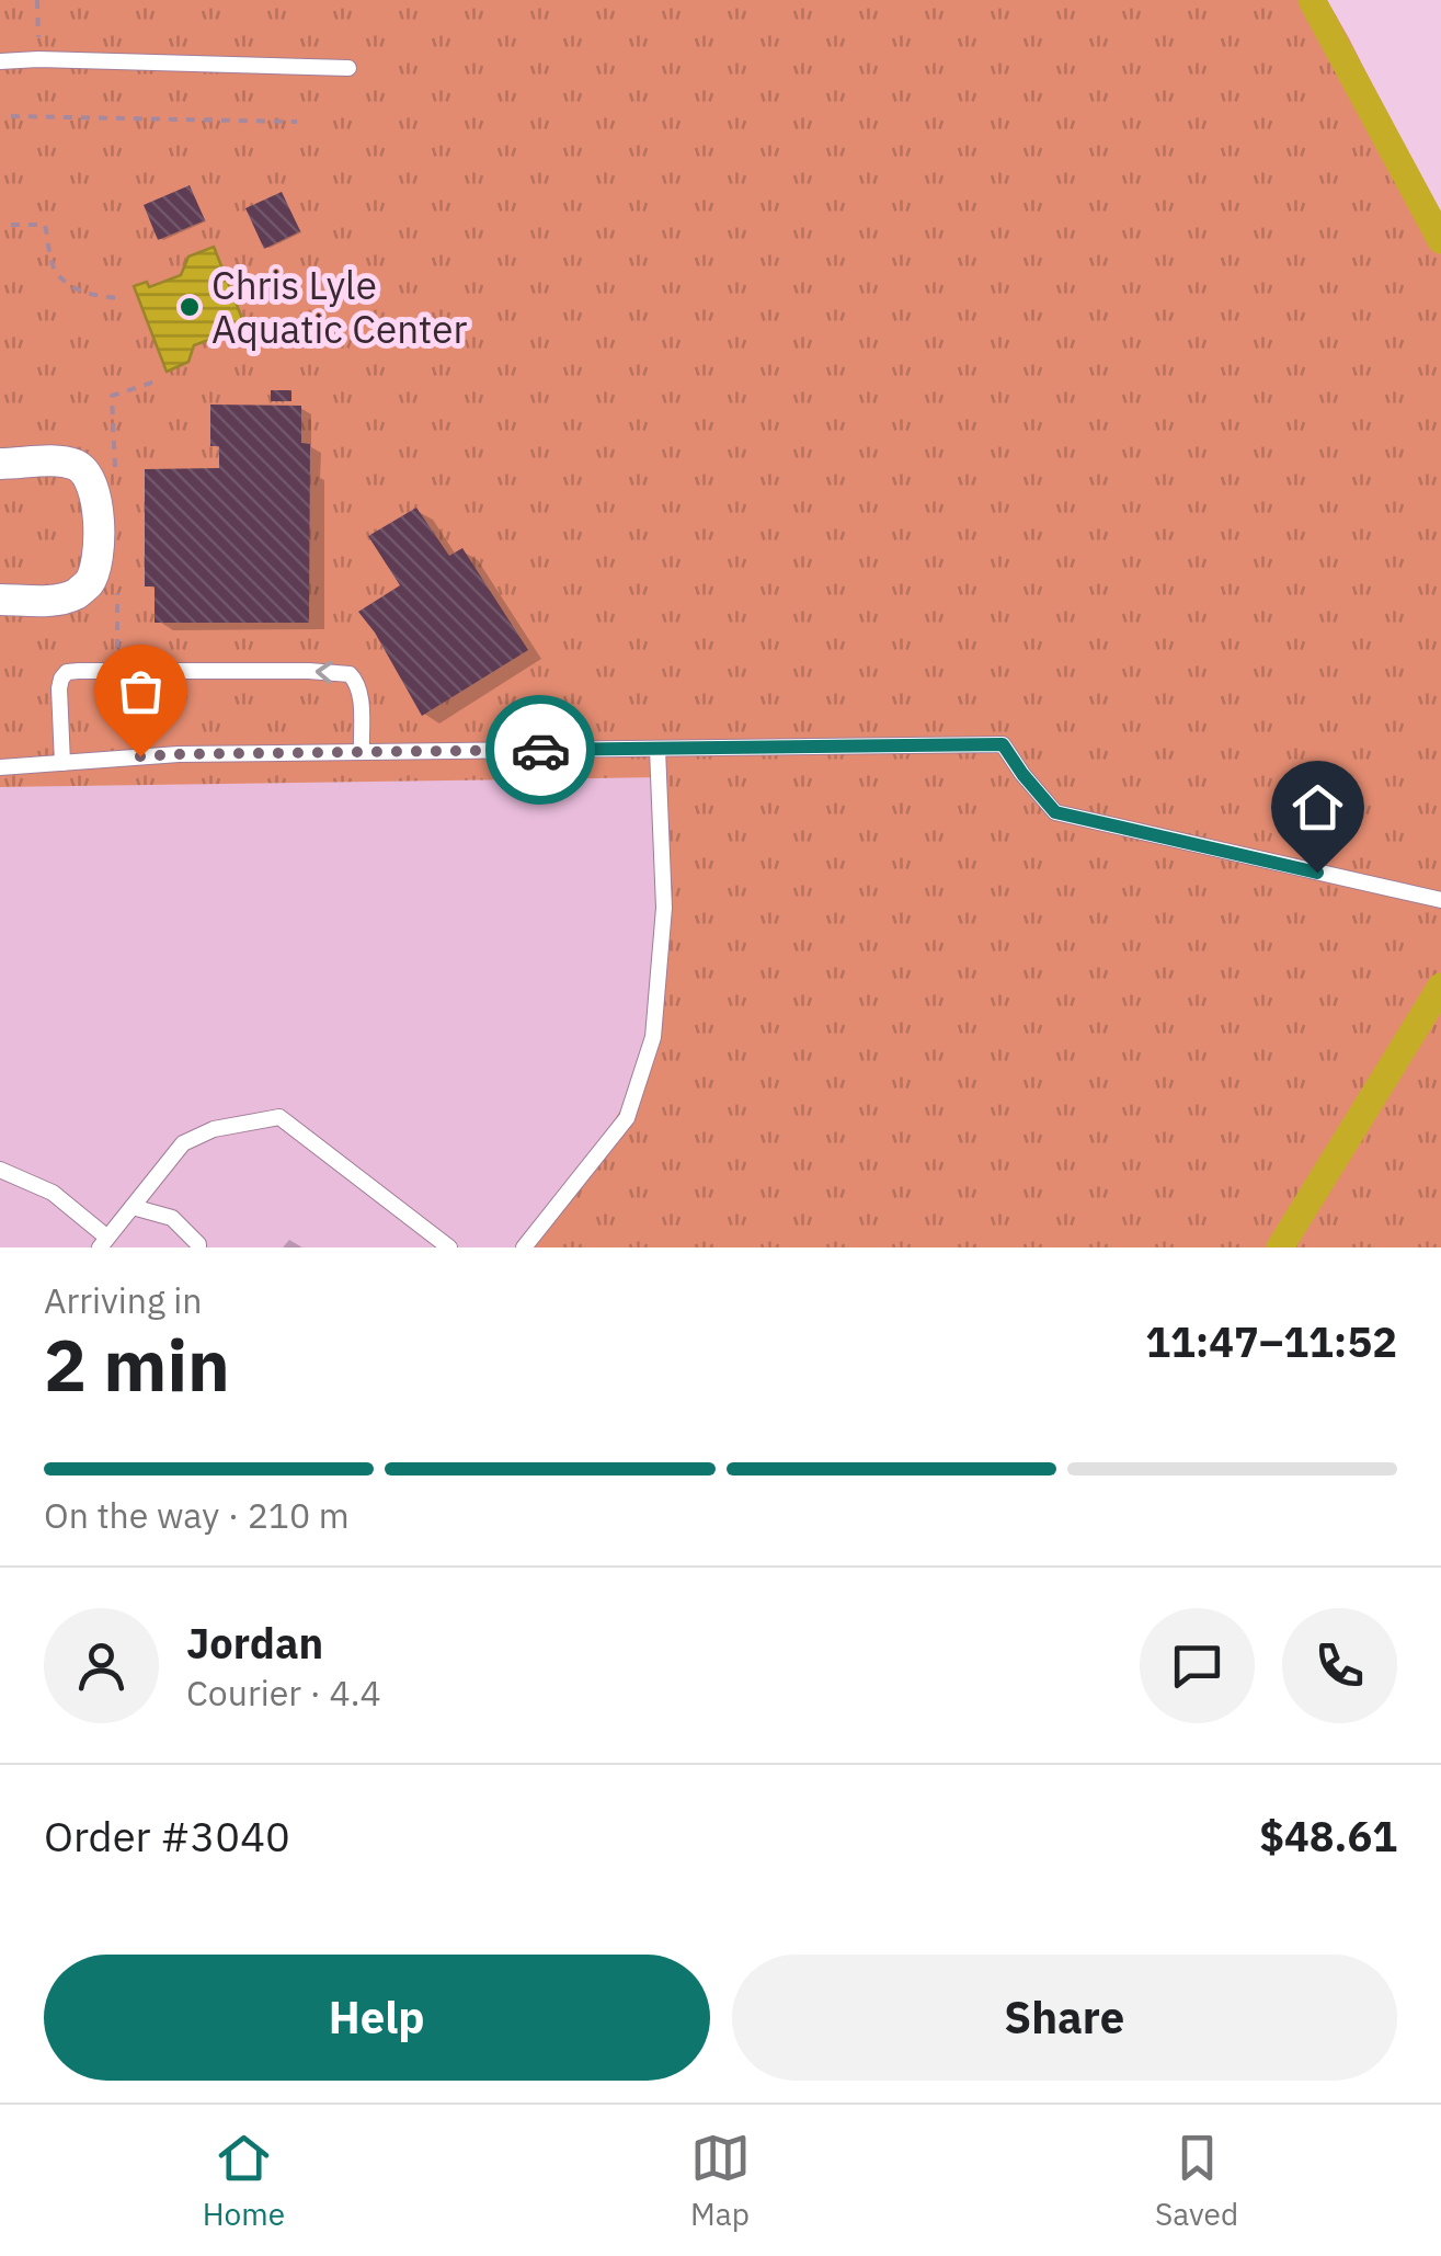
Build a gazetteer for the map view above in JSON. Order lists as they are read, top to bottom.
{
  "places": ["Chris Lyle Aquatic Center"],
  "page": {
    "heading": ["2 min", "Arriving in", "11:47–11:52"],
    "panel": [
      "Jordan",
      "Courier · 4.4",
      "Order #3040",
      "$48.61"
    ],
    "bar": "On the way · 210 m",
    "buttons": ["Help", "Share"],
    "tabs": ["Home", "Map", "Saved"]
  }
}
